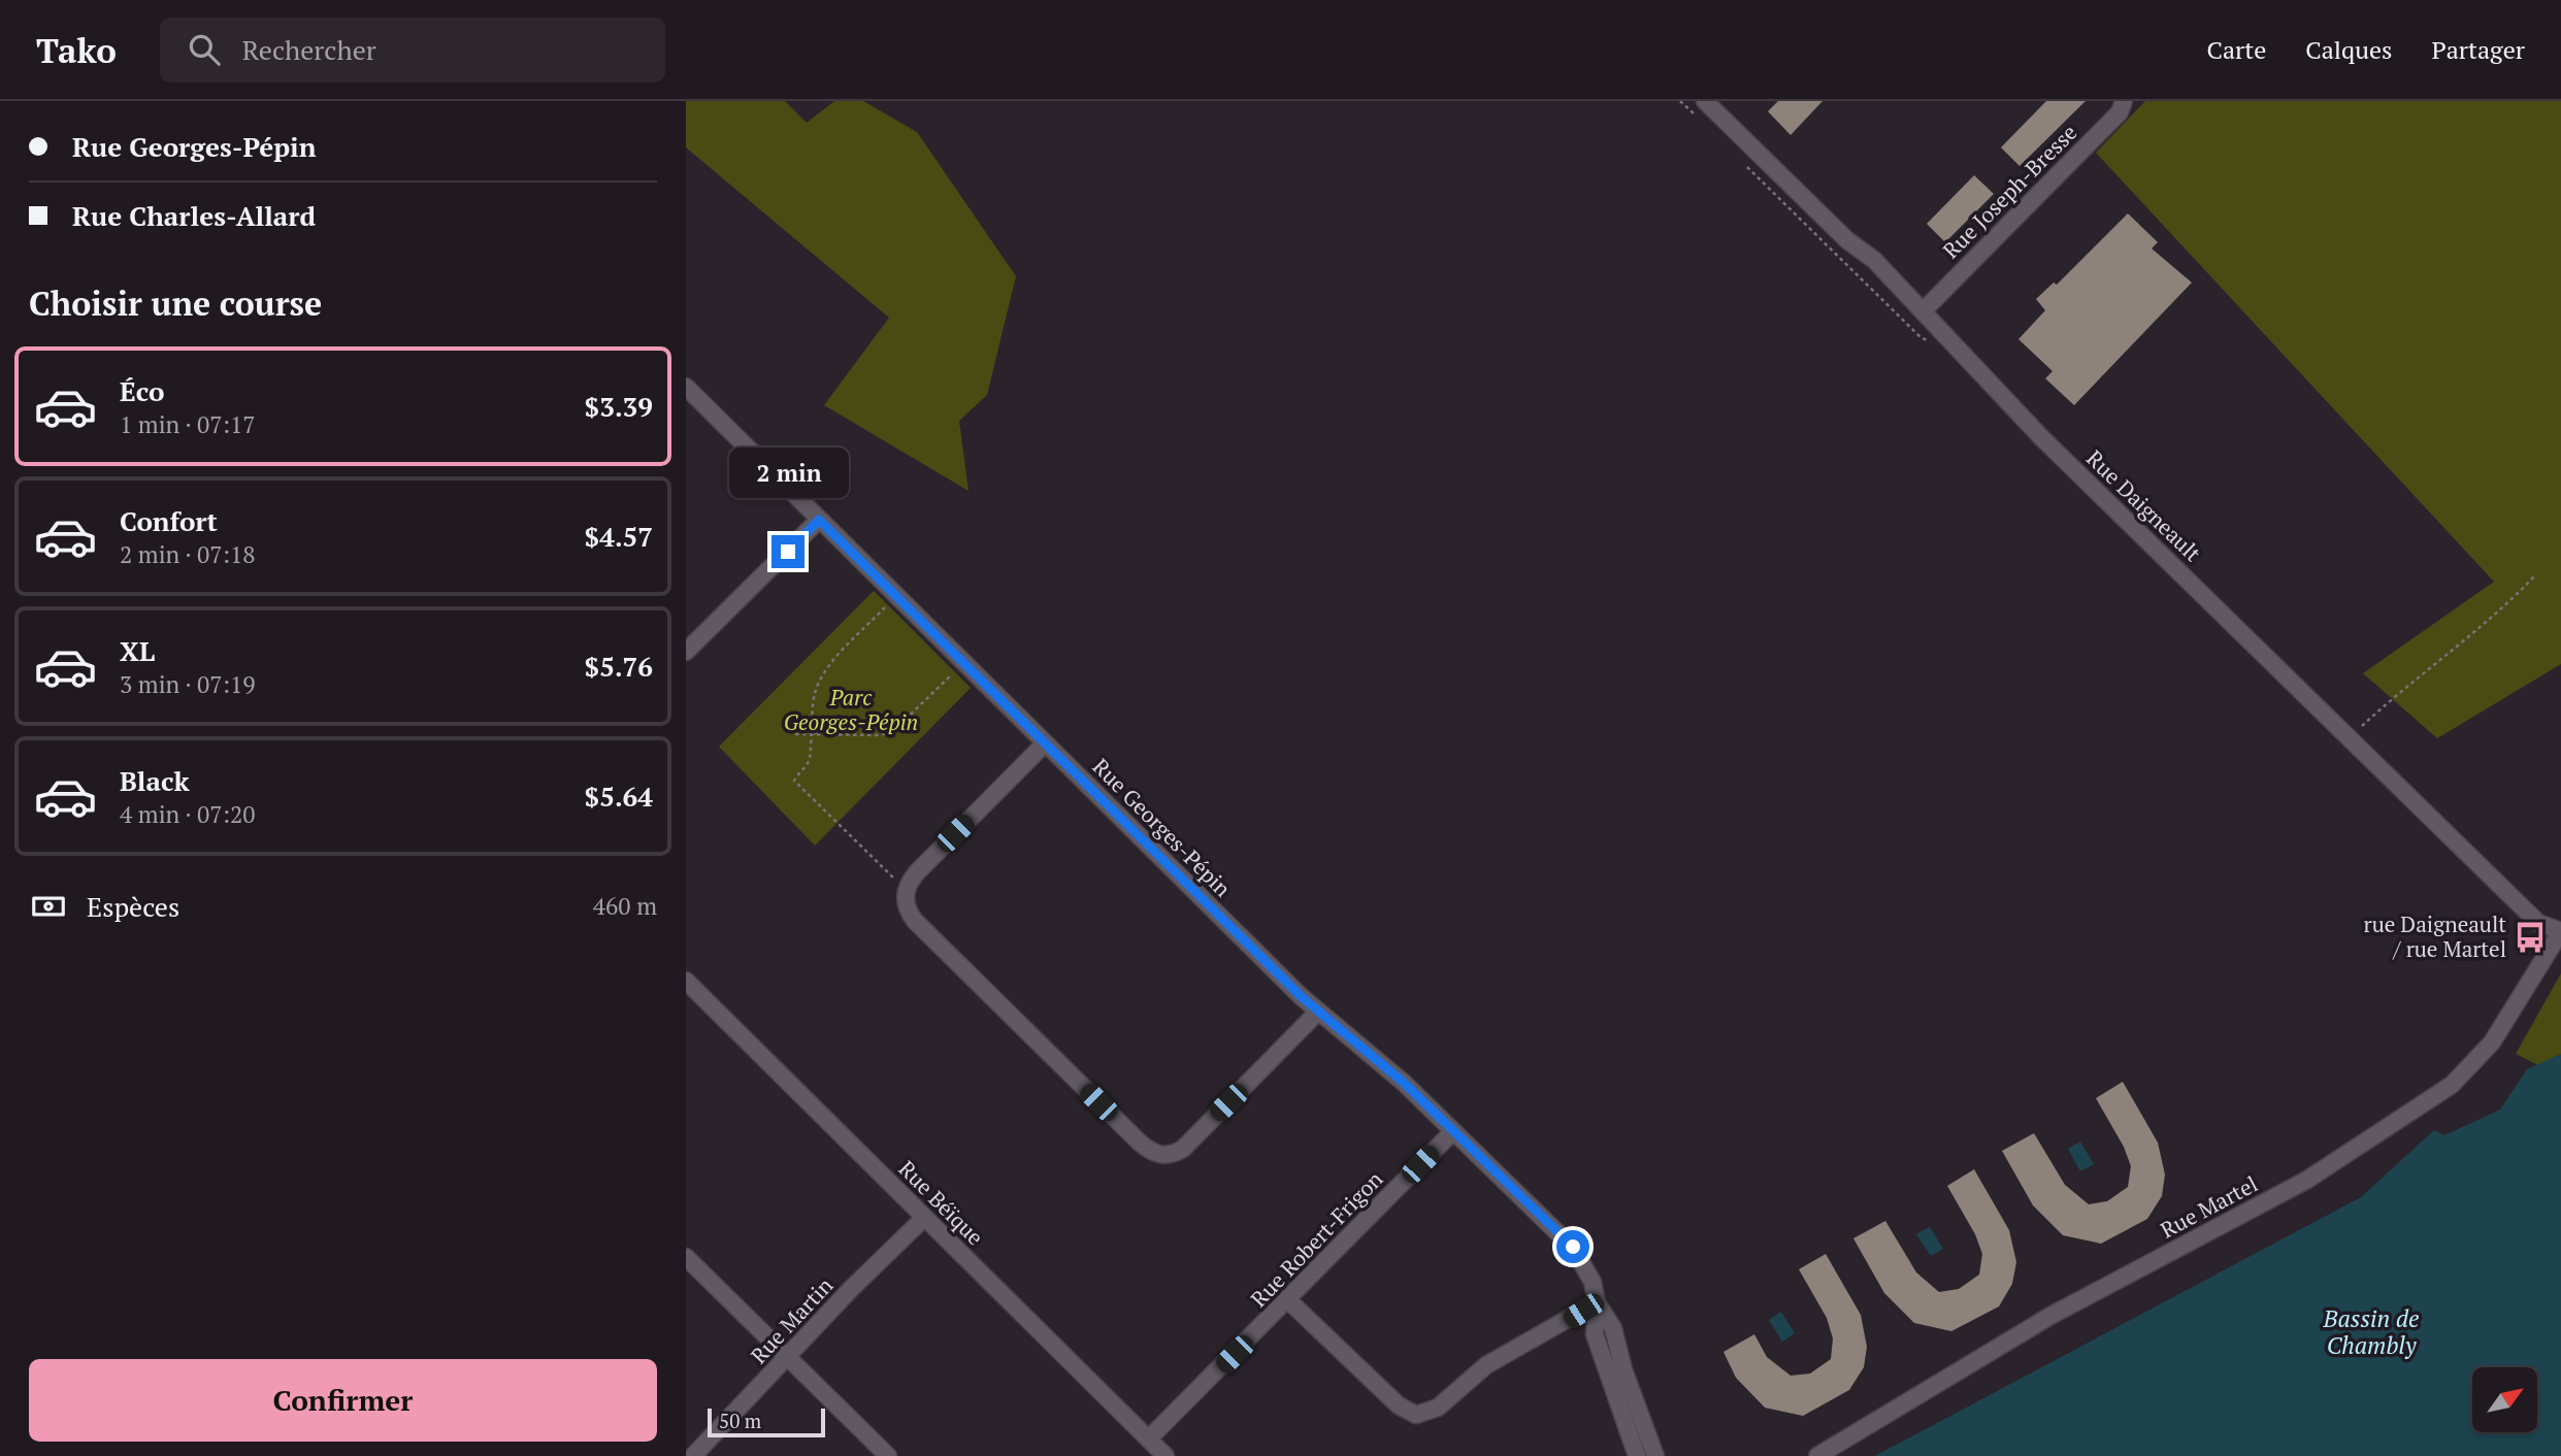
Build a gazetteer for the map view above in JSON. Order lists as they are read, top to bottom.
{
  "streets": {
    "street": [
      "Rue Joseph-Bresse",
      "Rue Daigneault",
      "Rue Georges-Pépin",
      "Rue Béïque",
      "Rue Martel",
      "Rue Robert-Frigon",
      "Rue Martin"
    ]
  },
  "crossings": [
    ["Rue Joseph-Bresse", "Rue Daigneault"],
    ["Rue Daigneault", "Rue Martel"],
    ["Rue Georges-Pépin", "Rue Robert-Frigon"],
    ["Rue Béïque", "Rue Robert-Frigon"],
    ["Rue Béïque", "Rue Martin"]
  ],
  "water": ["Bassin de Chambly"],
  "parks": ["Parc Georges-Pépin"],
  "places": {
    "bus stop": ["rue Daigneault / rue Martel"]
  },
  "scale_bar": "50 m",
  "north": "top right",
  "page": {
    "header": "Tako",
    "search": "Rechercher",
    "nav": ["Carte", "Calques", "Partager"],
    "banner": ["Rue Georges-Pépin", "Rue Charles-Allard"],
    "heading": "Choisir une course",
    "list": [
      {
        "name": "Éco",
        "note": "1 min · 07:17",
        "value": "$3.39"
      },
      {
        "name": "Confort",
        "note": "2 min · 07:18",
        "value": "$4.57"
      },
      {
        "name": "XL",
        "note": "3 min · 07:19",
        "value": "$5.76"
      },
      {
        "name": "Black",
        "note": "4 min · 07:20",
        "value": "$5.64"
      }
    ],
    "bubble": "2 min",
    "pay": ["Espèces", "460 m"],
    "buttons": "Confirmer",
    "scale": "50 m"
  }
}
